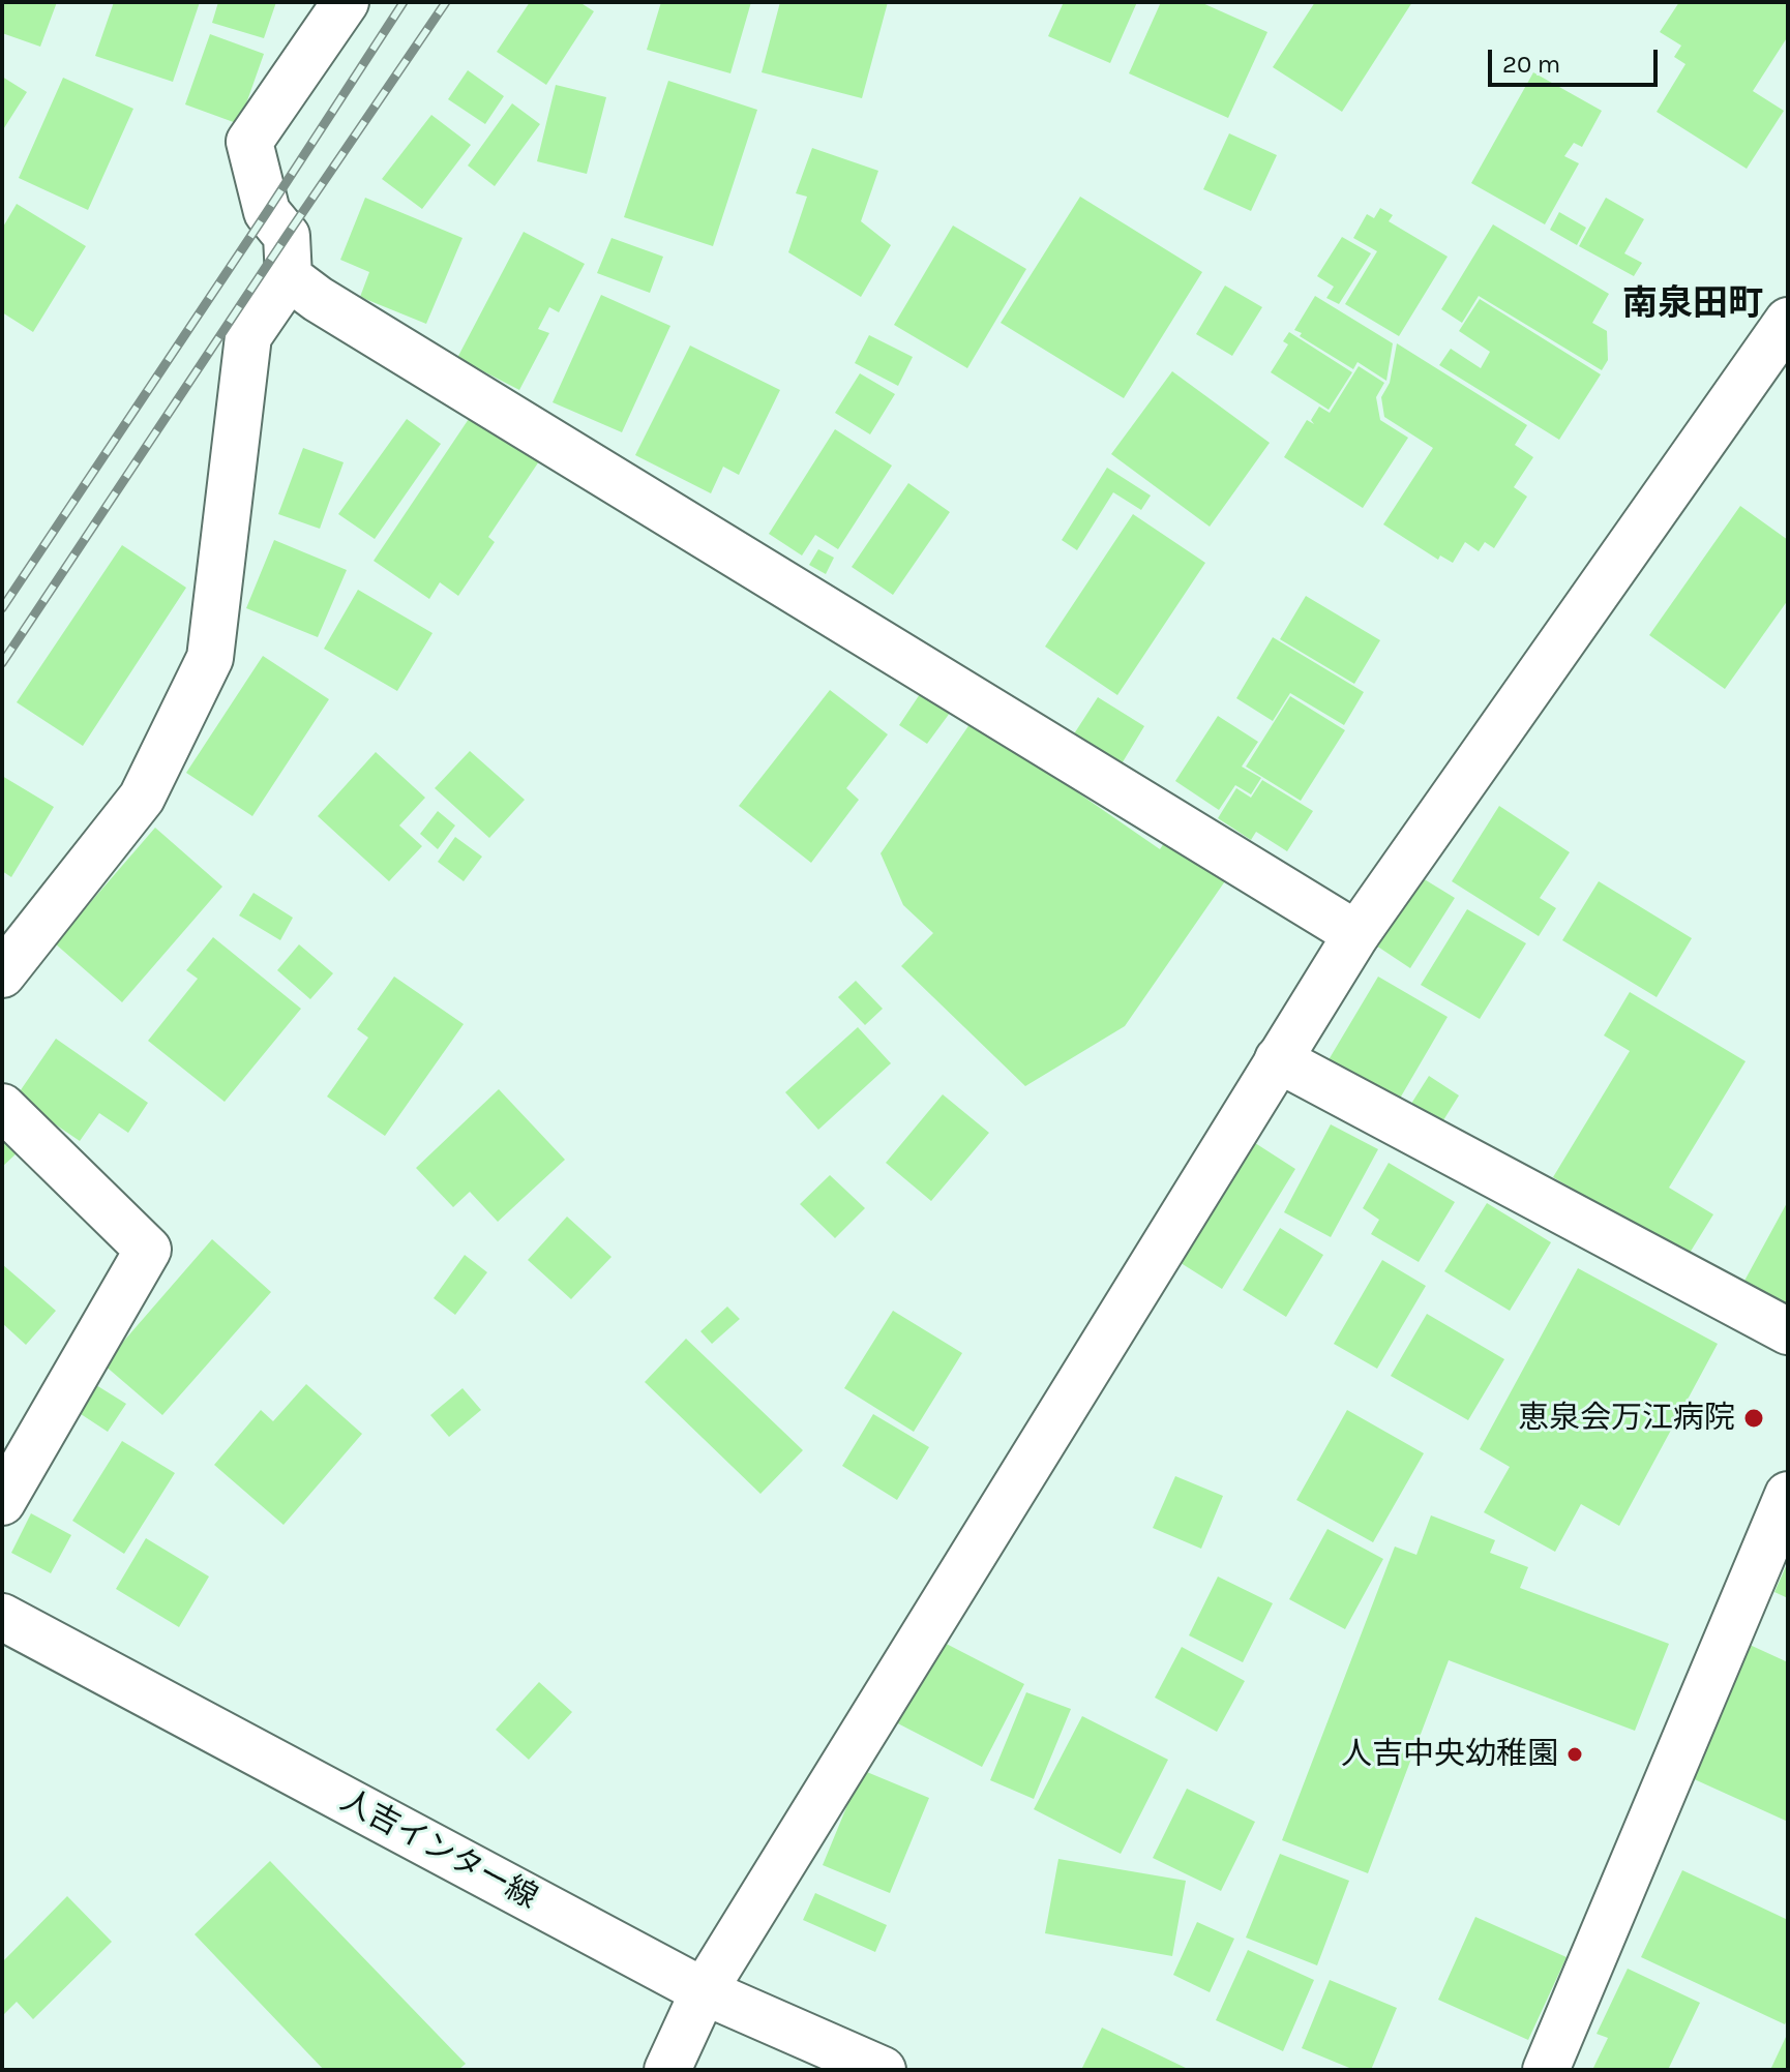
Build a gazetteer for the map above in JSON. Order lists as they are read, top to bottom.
{
  "streets": {
    "street": ["人吉インター線"]
  },
  "districts": ["南泉田町"],
  "places": ["恵泉会万江病院", "人吉中央幼稚園"],
  "scale_bar": "20 m"
}
